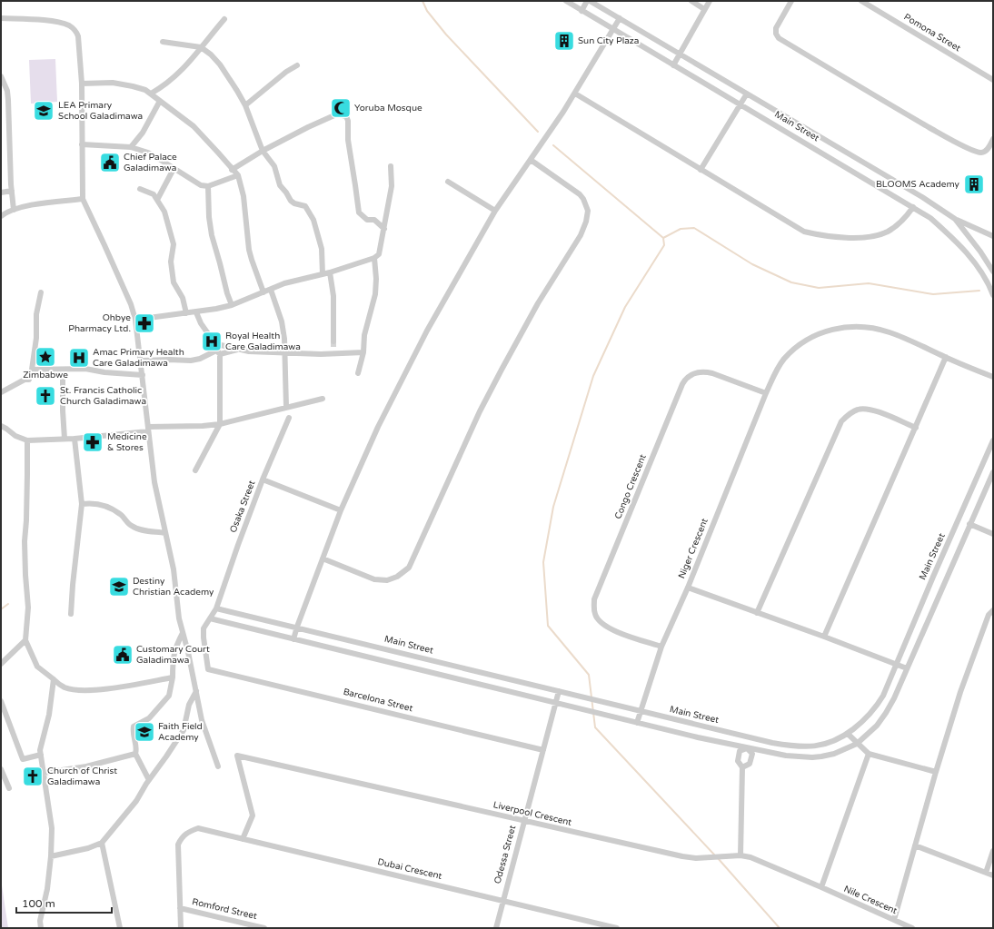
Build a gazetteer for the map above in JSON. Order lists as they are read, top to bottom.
{
  "streets": {
    "street": [
      "Pomona Street",
      "Main Street",
      "Congo Crescent",
      "Osaka Street",
      "Niger Crescent",
      "Barcelona Street",
      "Liverpool Crescent",
      "Odessa Street",
      "Dubai Crescent",
      "Nile Crescent",
      "Romford Street"
    ]
  },
  "crossings": [
    ["Main Street", "Osaka Street"],
    ["Main Street", "Niger Crescent"],
    ["Main Street", "Odessa Street"],
    ["Congo Crescent", "Niger Crescent"],
    ["Osaka Street", "Barcelona Street"],
    ["Barcelona Street", "Odessa Street"],
    ["Liverpool Crescent", "Odessa Street"],
    ["Liverpool Crescent", "Dubai Crescent"],
    ["Liverpool Crescent", "Nile Crescent"],
    ["Odessa Street", "Dubai Crescent"],
    ["Dubai Crescent", "Romford Street"]
  ],
  "places": {
    "building": ["Sun City Plaza", "BLOOMS Academy"],
    "mosque": ["Yoruba Mosque"],
    "school or university": ["LEA Primary School Galadimawa", "Destiny Christian Academy", "Faith Field Academy"],
    "public building": ["Chief Palace Galadimawa", "Customary Court Galadimawa"],
    "pharmacy": ["Ohbye Pharmacy Ltd.", "Medicine & Stores"],
    "hospital": ["Royal Health Care Galadimawa", "Amac Primary Health Care Galadimawa"],
    "place": ["Zimbabwe"],
    "church": ["St. Francis Catholic Church Galadimawa", "Church of Christ Galadimawa"]
  },
  "scale_bar": "100 m"
}
